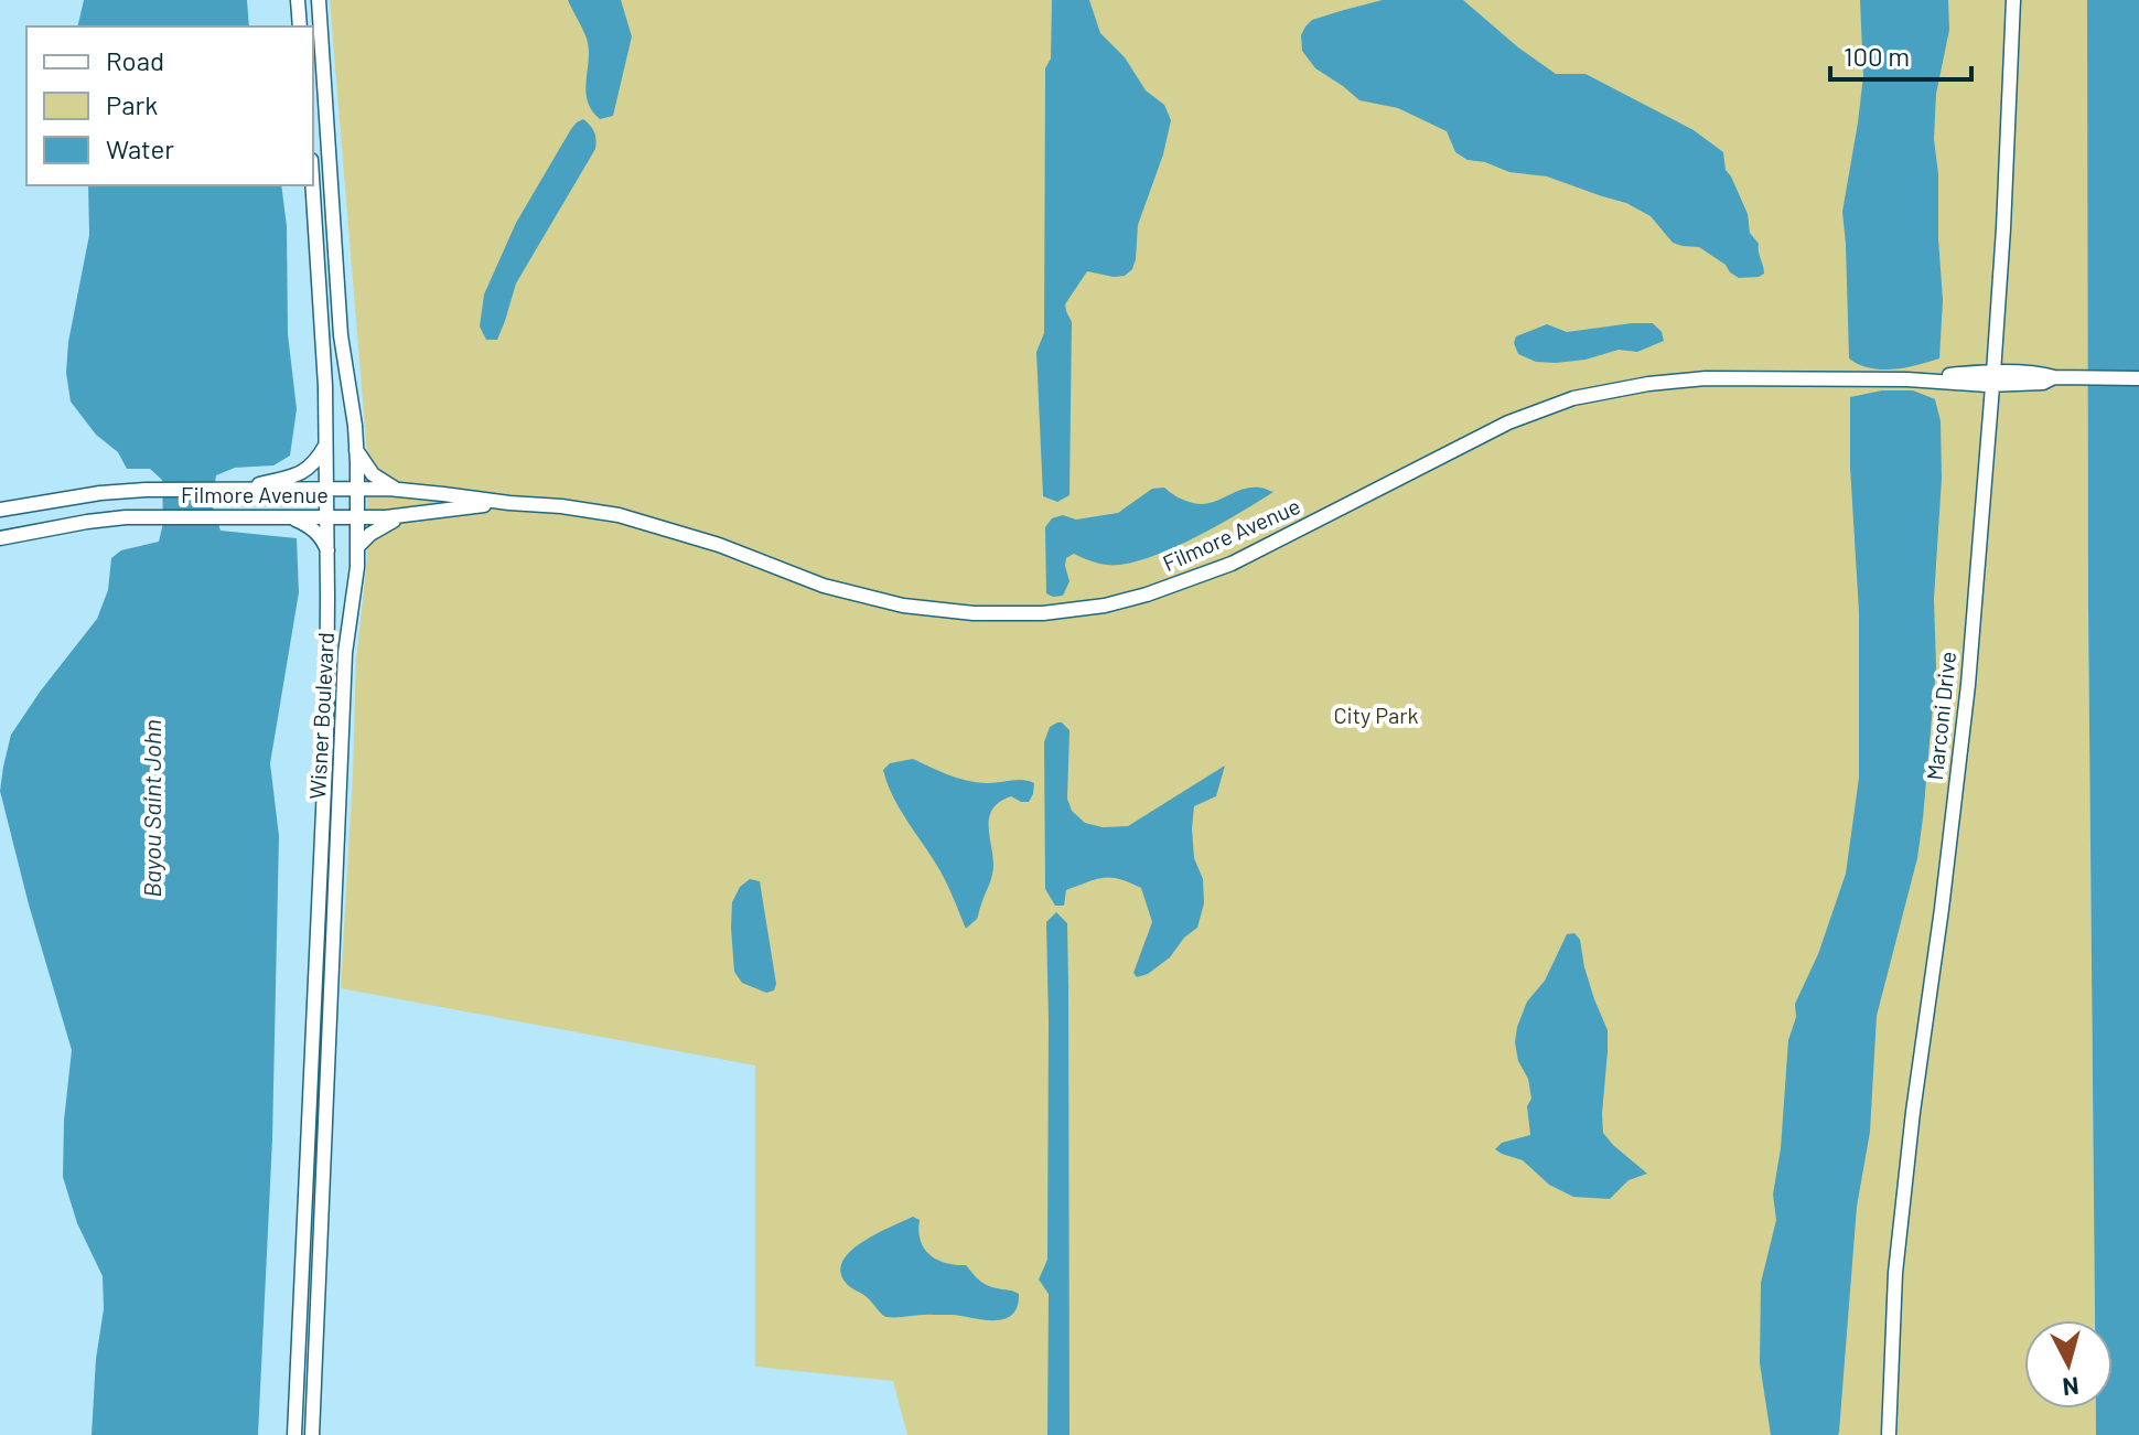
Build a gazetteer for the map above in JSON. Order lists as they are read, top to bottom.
{
  "streets": {
    "street": ["Filmore Avenue", "Wisner Boulevard", "Marconi Drive"]
  },
  "crossings": [
    ["Filmore Avenue", "Wisner Boulevard"],
    ["Filmore Avenue", "Marconi Drive"]
  ],
  "water": ["Bayou Saint John"],
  "parks": ["City Park"],
  "legend": ["Road", "Park", "Water"],
  "scale_bar": "100 m",
  "north": "bottom"
}
